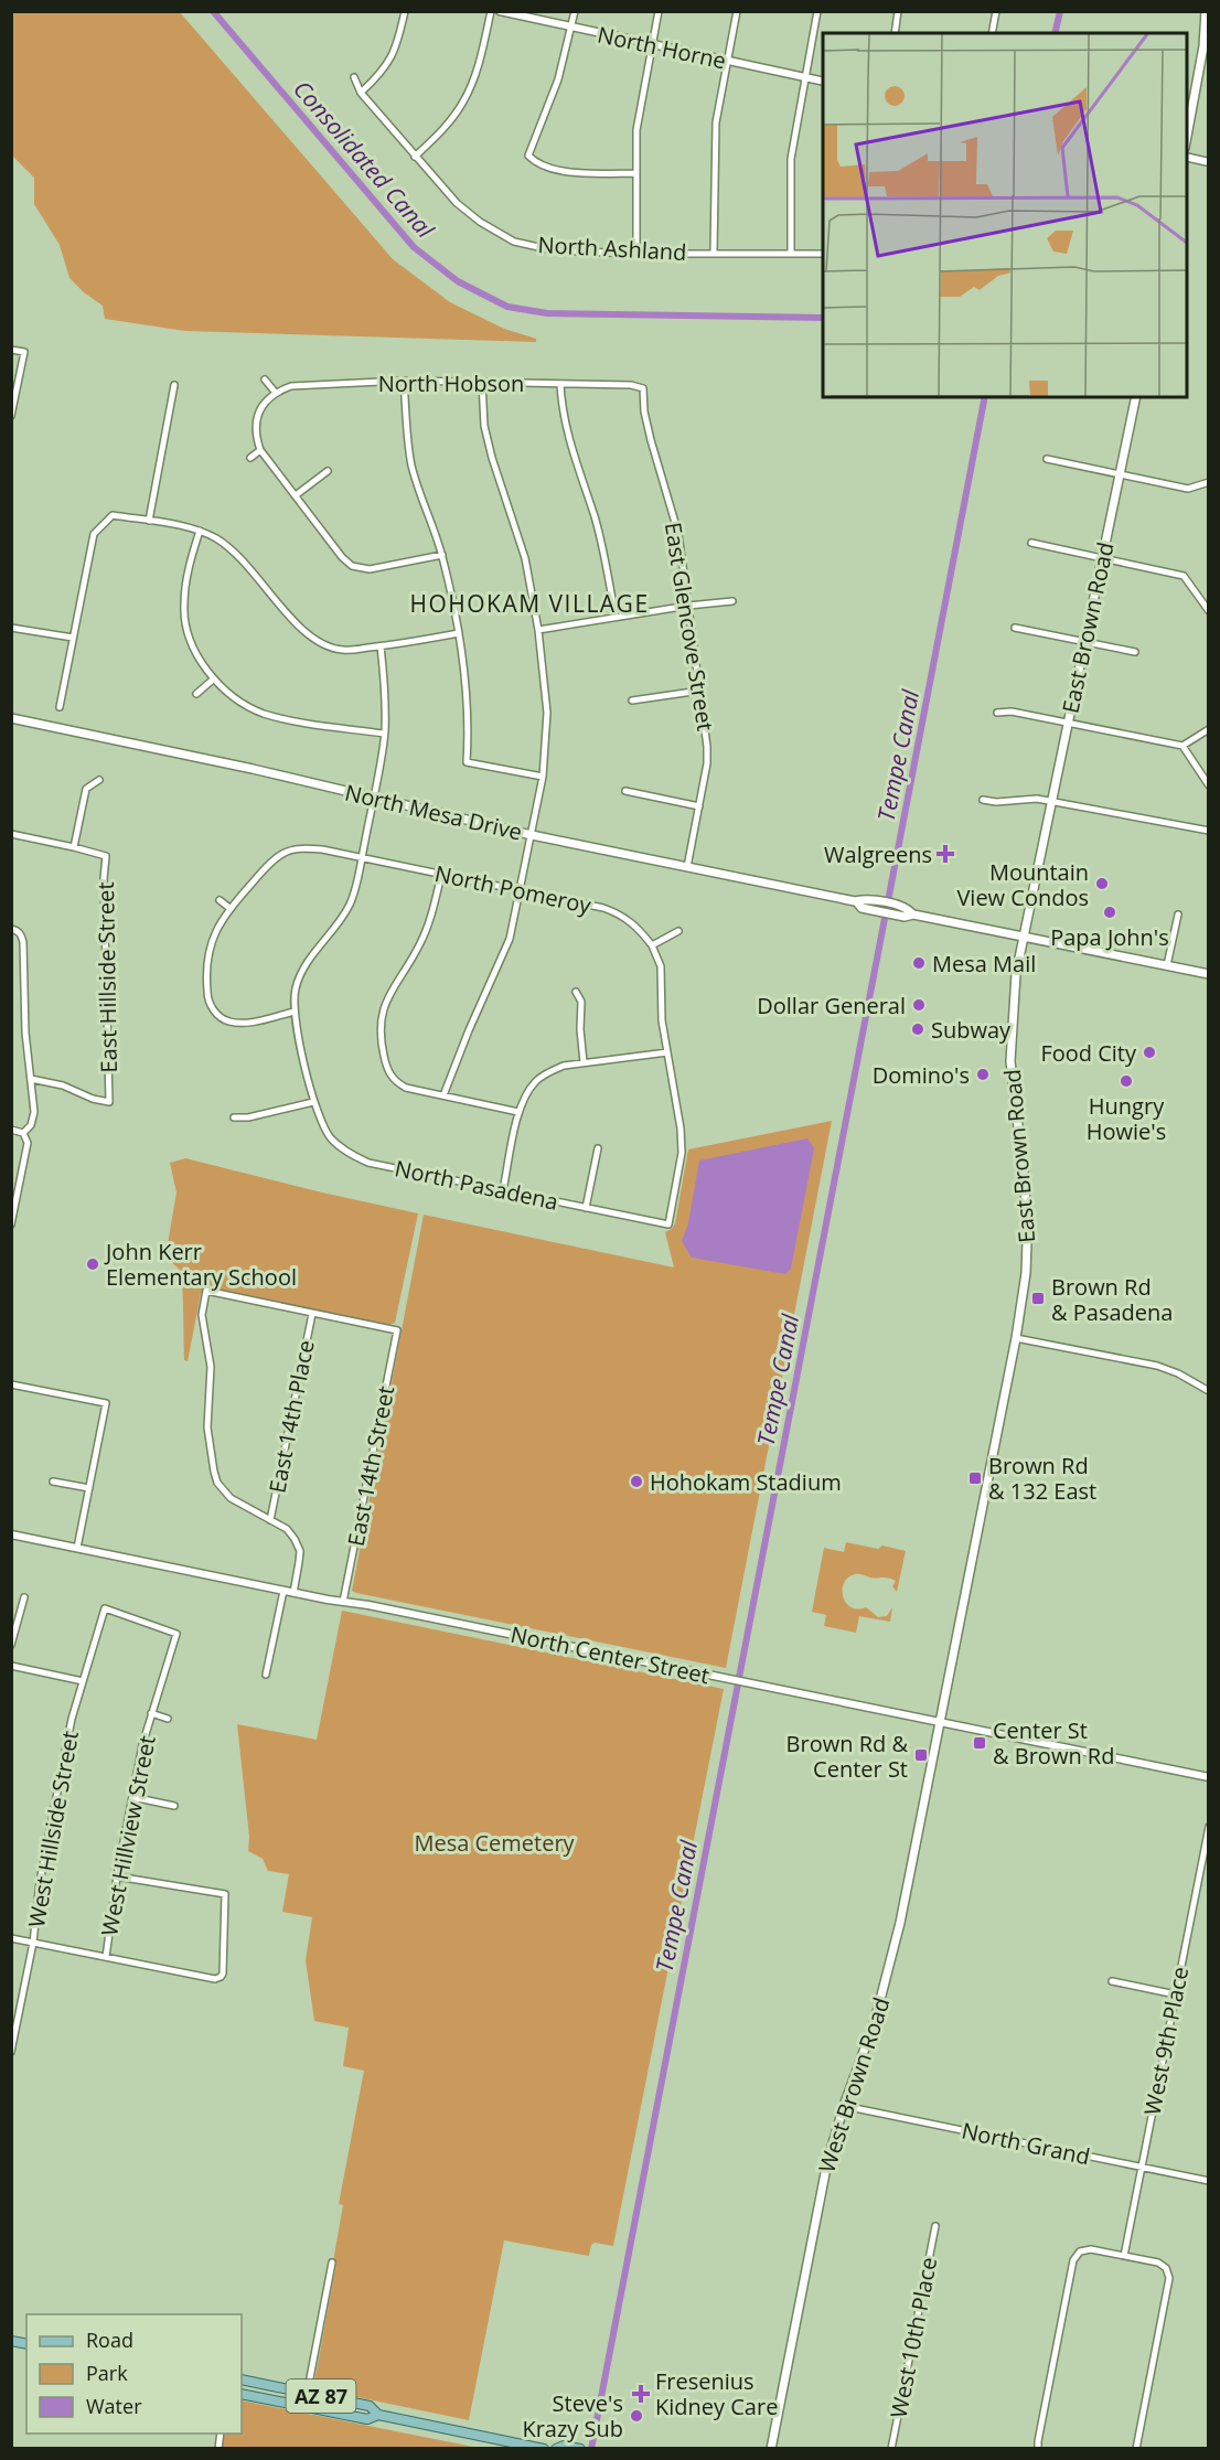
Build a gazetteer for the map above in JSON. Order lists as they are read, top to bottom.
{
  "streets": {
    "main road": [
      "East Brown Road",
      "North Mesa Drive",
      "West Brown Road",
      "AZ 87"
    ],
    "street": [
      "North Horne",
      "North Ashland",
      "North Hobson",
      "East Glencove Street",
      "North Pomeroy",
      "East Hillside Street",
      "North Pasadena",
      "East 14th Place",
      "East 14th Street",
      "North Center Street",
      "West Hillside Street",
      "West Hillview Street",
      "West 9th Place",
      "North Grand",
      "West 10th Place"
    ]
  },
  "crossings": [
    ["North Hobson", "East Glencove Street"],
    ["East Glencove Street", "North Mesa Drive"],
    ["East Brown Road", "North Mesa Drive"],
    ["East Brown Road", "North Center Street"],
    ["East Brown Road", "West Brown Road"],
    ["North Mesa Drive", "North Pasadena"],
    ["North Pomeroy", "North Pasadena"],
    ["East 14th Place", "East 14th Street"],
    ["East 14th Street", "North Center Street"],
    ["North Center Street", "West Brown Road"],
    ["West Hillside Street", "West Hillview Street"],
    ["West 9th Place", "North Grand"],
    ["West Brown Road", "North Grand"]
  ],
  "districts": ["HOHOKAM VILLAGE"],
  "water": ["Consolidated Canal", "Tempe Canal"],
  "parks": ["Mesa Cemetery"],
  "places": {
    "health": ["Walgreens", "Fresenius Kidney Care"],
    "other": [
      "Mountain View Condos",
      "Papa John's",
      "Mesa Mail",
      "Dollar General",
      "Subway",
      "Food City",
      "Domino's",
      "Hungry Howie's",
      "John Kerr Elementary School",
      "Hohokam Stadium",
      "Steve's Krazy Sub"
    ],
    "transit": [
      "Brown Rd & Pasadena",
      "Brown Rd & 132 East",
      "Center St & Brown Rd",
      "Brown Rd & Center St"
    ]
  },
  "legend": ["Road", "Park", "Water"]
}
